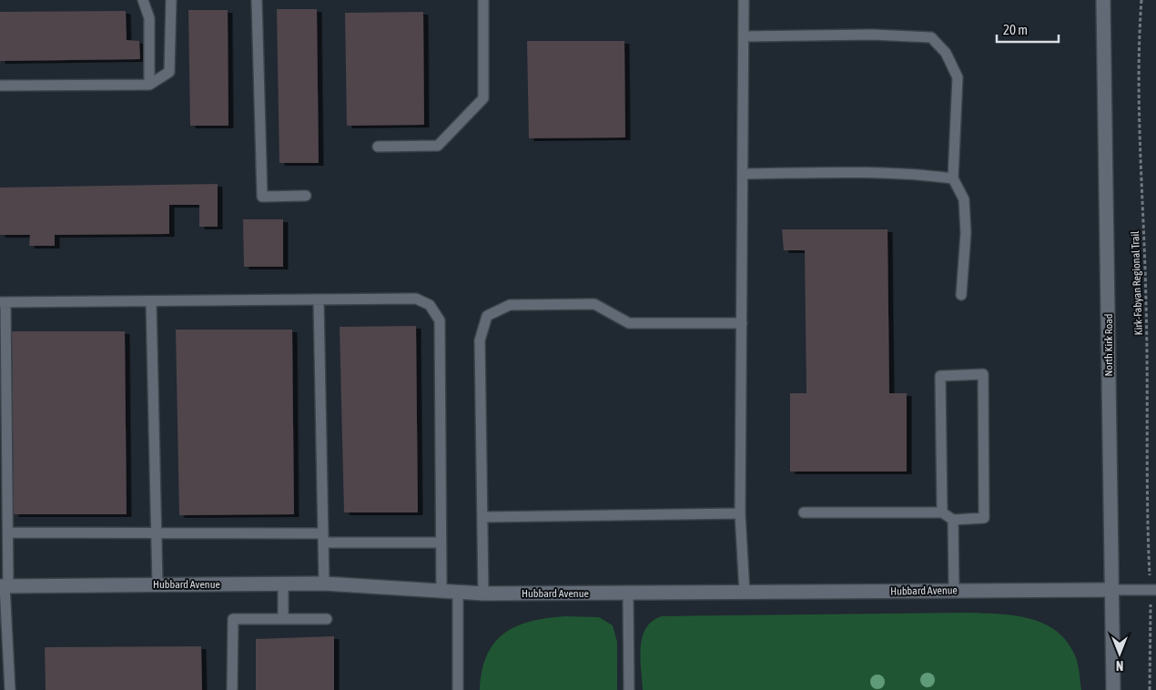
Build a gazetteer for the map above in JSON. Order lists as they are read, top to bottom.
{
  "streets": {
    "street": ["North Kirk Road", "Hubbard Avenue"],
    "path": ["Kirk-Fabyan Regional Trail"]
  },
  "crossings": [
    ["North Kirk Road", "Hubbard Avenue"]
  ],
  "scale_bar": "20 m",
  "north": "bottom"
}
